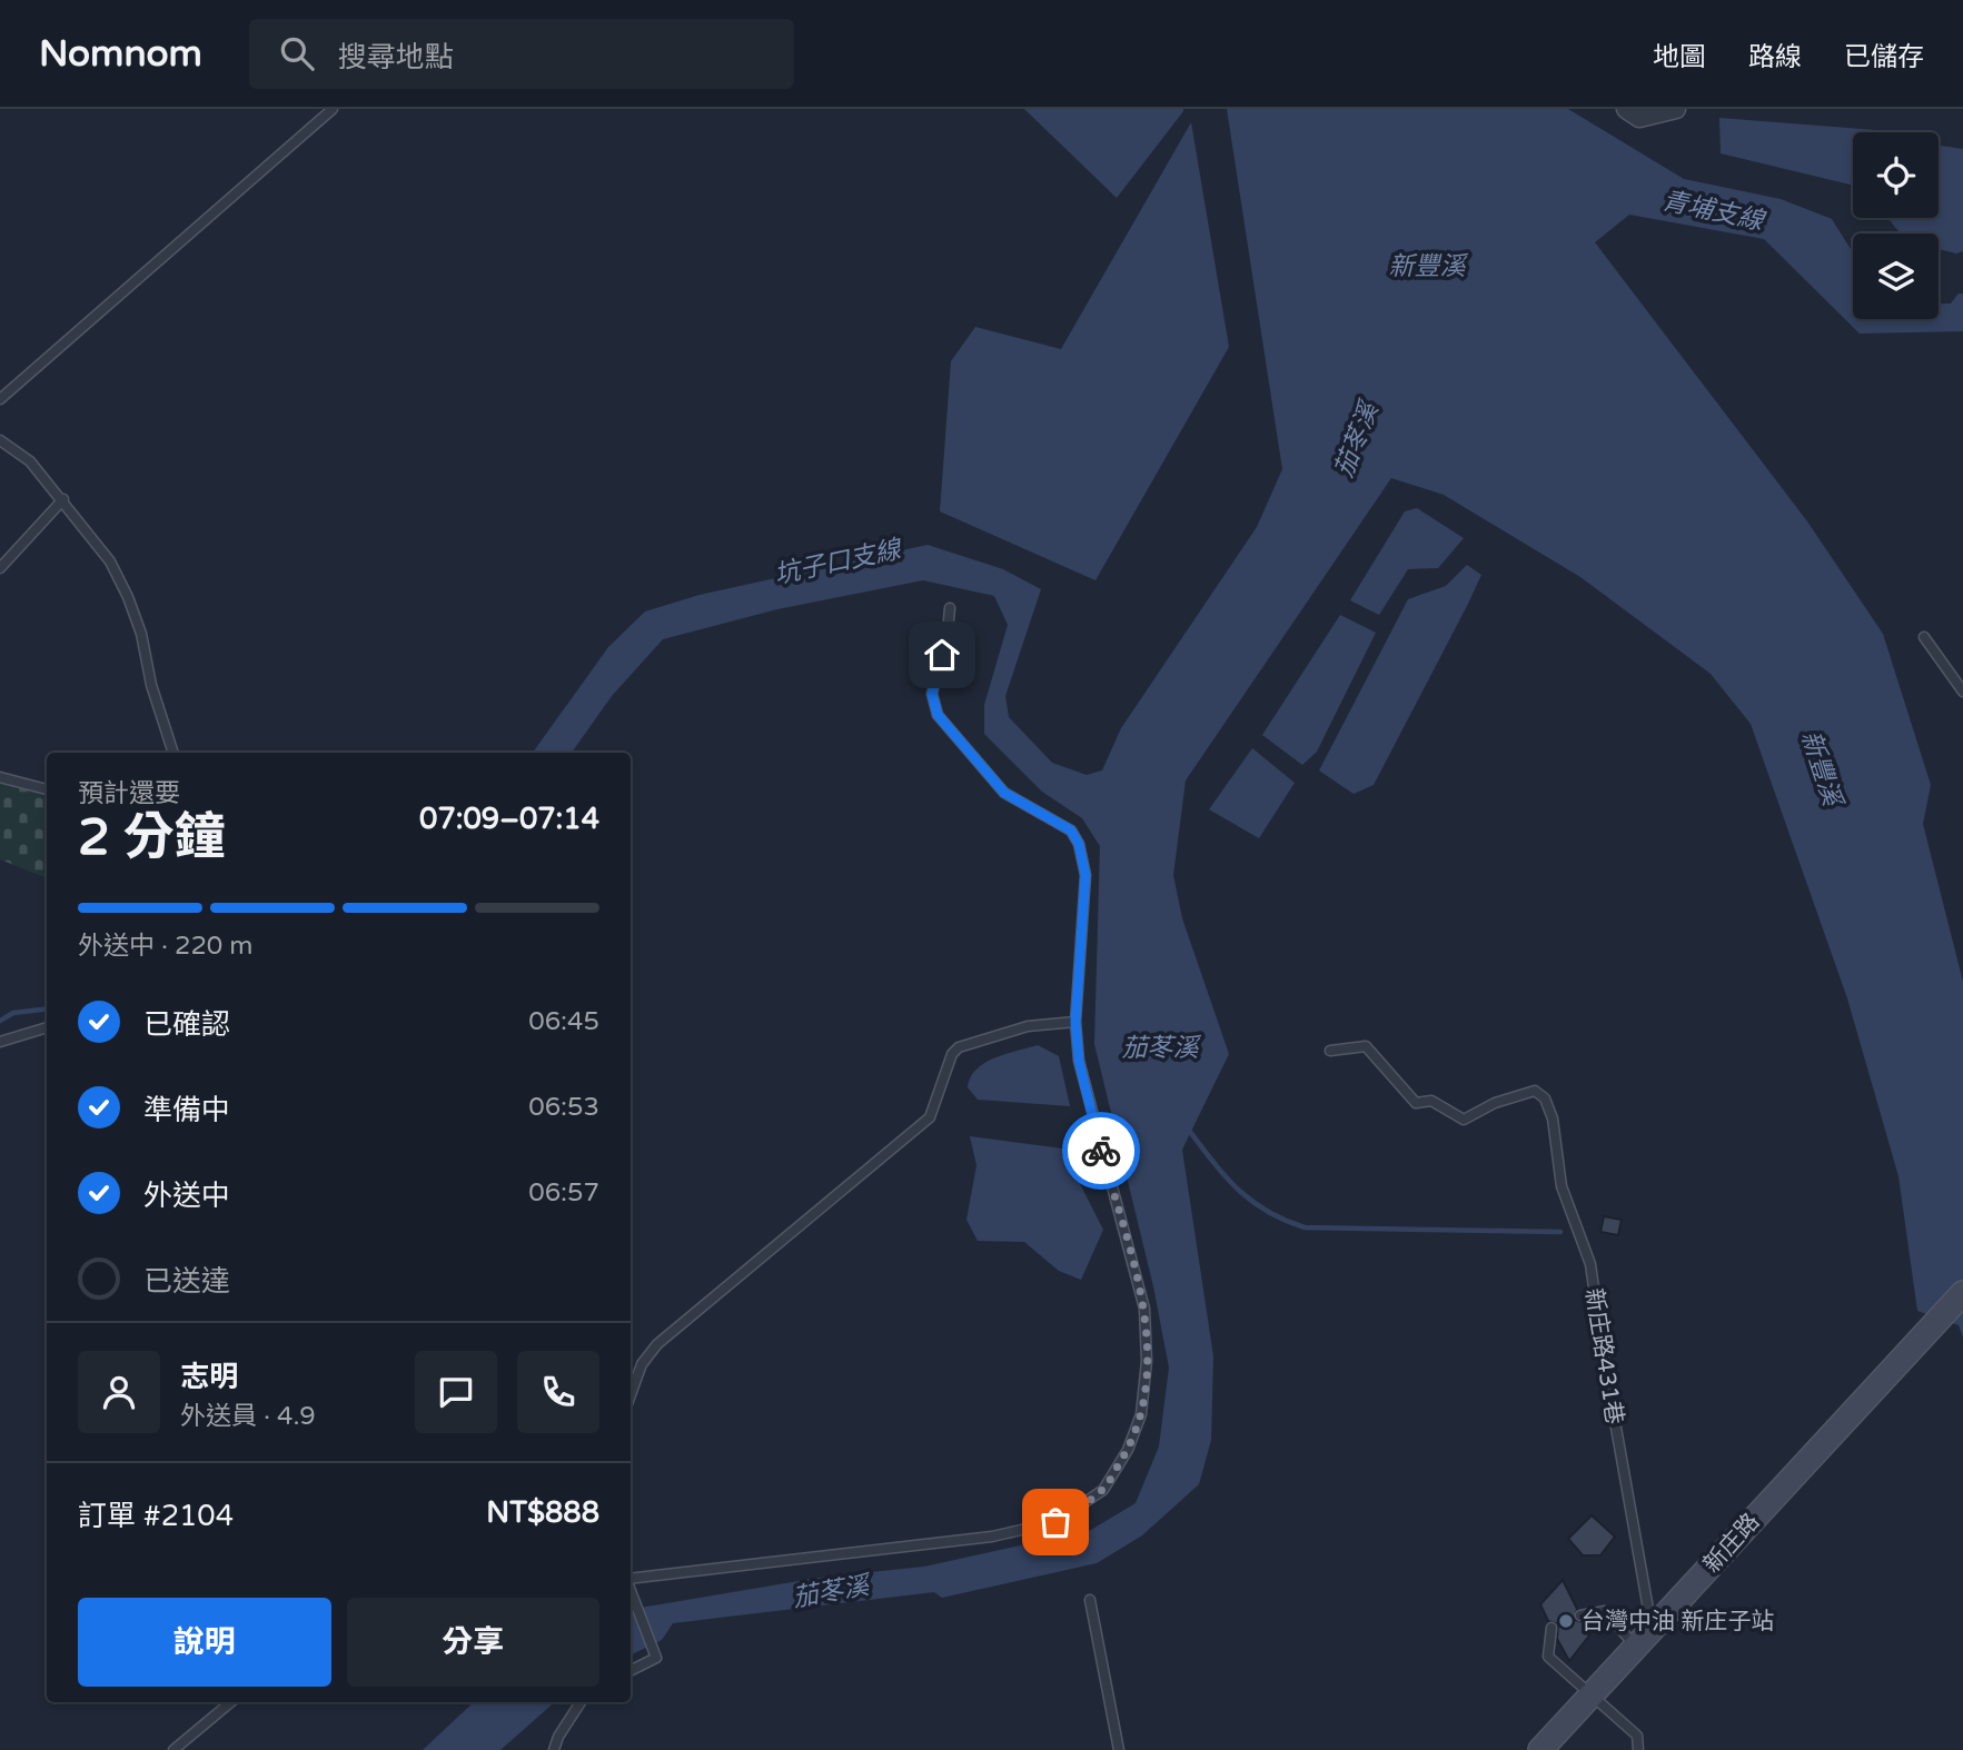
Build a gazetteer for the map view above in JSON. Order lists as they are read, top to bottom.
{
  "streets": {
    "street": ["新庄路"],
    "lane": ["新庄路431巷"]
  },
  "crossings": [
    ["新庄路431巷", "新庄路"]
  ],
  "water": [
    "青埔支線",
    "新豐溪",
    "茄苳溪",
    "坑子口支線"
  ],
  "places": ["台灣中油 新庄子站"],
  "page": {
    "header": "Nomnom",
    "search": "搜尋地點",
    "nav": ["地圖", "路線", "已儲存"],
    "heading": ["2 分鐘", "預計還要", "07:09–07:14"],
    "panel": [
      "志明",
      "外送員 · 4.9",
      "訂單 #2104",
      "NT$888"
    ],
    "bar": "外送中 · 220 m",
    "list": [
      ["已確認", "06:45"],
      ["準備中", "06:53"],
      ["外送中", "06:57"],
      "已送達"
    ],
    "buttons": ["說明", "分享"]
  }
}
